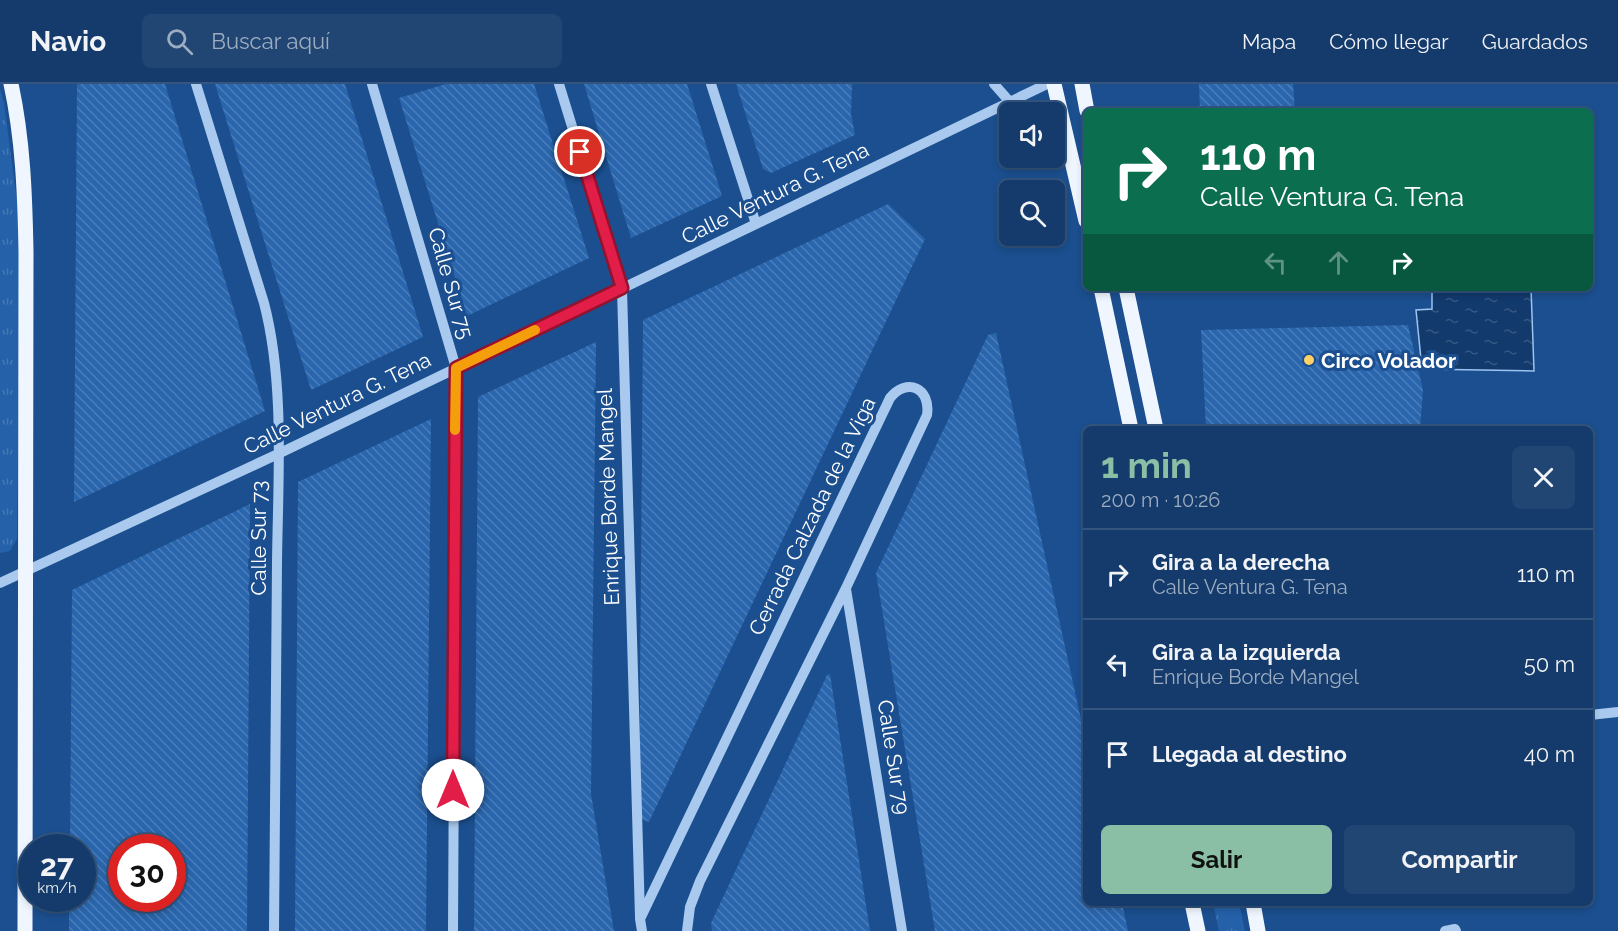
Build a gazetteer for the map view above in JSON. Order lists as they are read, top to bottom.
{
  "streets": {
    "street": [
      "Calle Ventura G. Tena",
      "Calle Sur 75",
      "Enrique Borde Mangel",
      "Cerrada Calzada de la Viga",
      "Calle Sur 73",
      "Calle Sur 79"
    ]
  },
  "crossings": [
    ["Calle Ventura G. Tena", "Calle Sur 75"],
    ["Calle Ventura G. Tena", "Enrique Borde Mangel"],
    ["Calle Ventura G. Tena", "Calle Sur 73"],
    ["Enrique Borde Mangel", "Cerrada Calzada de la Viga"],
    ["Cerrada Calzada de la Viga", "Calle Sur 79"]
  ],
  "places": ["Circo Volador"],
  "page": {
    "header": "Navio",
    "search": "Buscar aquí",
    "nav": ["Mapa", "Cómo llegar", "Guardados"],
    "turn": ["110 m", "Calle Ventura G. Tena"],
    "heading": ["1 min", "200 m · 10:26"],
    "list": [
      {
        "name": "Gira a la derecha",
        "note": "Calle Ventura G. Tena",
        "value": "110 m"
      },
      {
        "name": "Gira a la izquierda",
        "note": "Enrique Borde Mangel",
        "value": "50 m"
      },
      {
        "name": "Llegada al destino",
        "value": "40 m"
      }
    ],
    "buttons": ["Salir", "Compartir"],
    "speed": "27 km/h",
    "limit": "30"
  }
}
